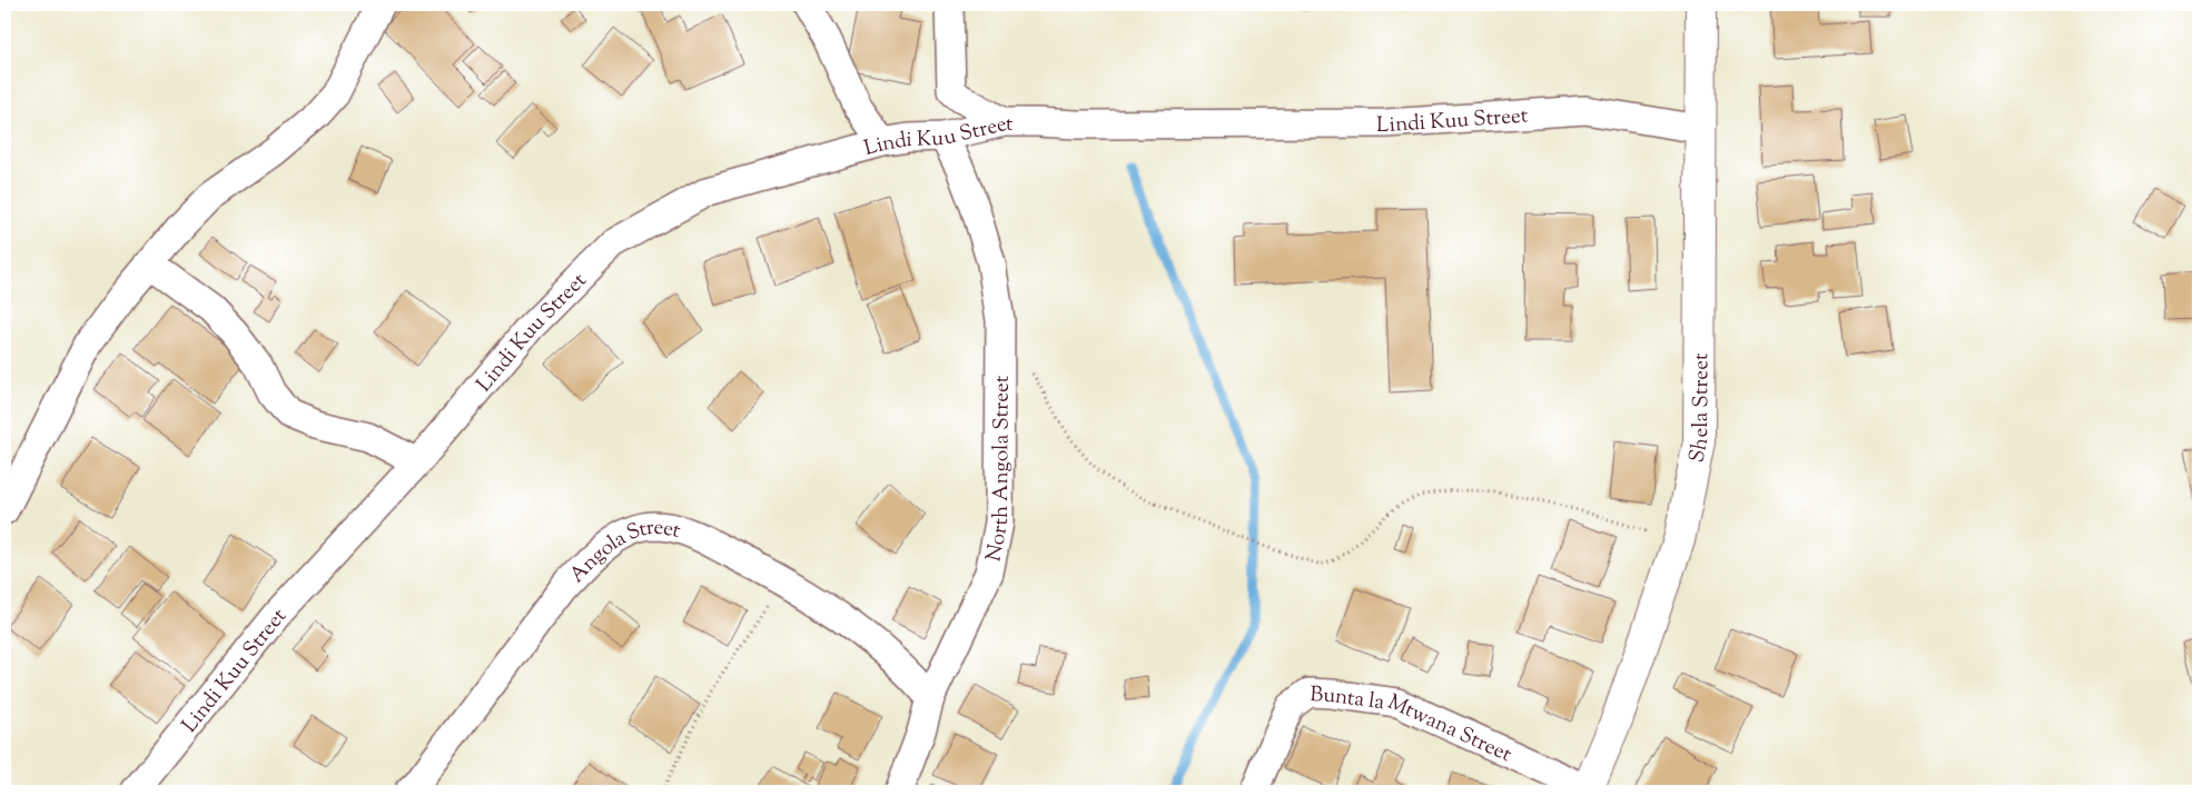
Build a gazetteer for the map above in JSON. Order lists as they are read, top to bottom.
{
  "streets": {
    "main road": ["Shela Street"],
    "street": [
      "Lindi Kuu Street",
      "North Angola Street",
      "Angola Street",
      "Bunta la Mtwana Street"
    ]
  },
  "crossings": [
    ["Lindi Kuu Street", "Shela Street"],
    ["Lindi Kuu Street", "North Angola Street"],
    ["Shela Street", "Bunta la Mtwana Street"],
    ["North Angola Street", "Angola Street"]
  ]
}
